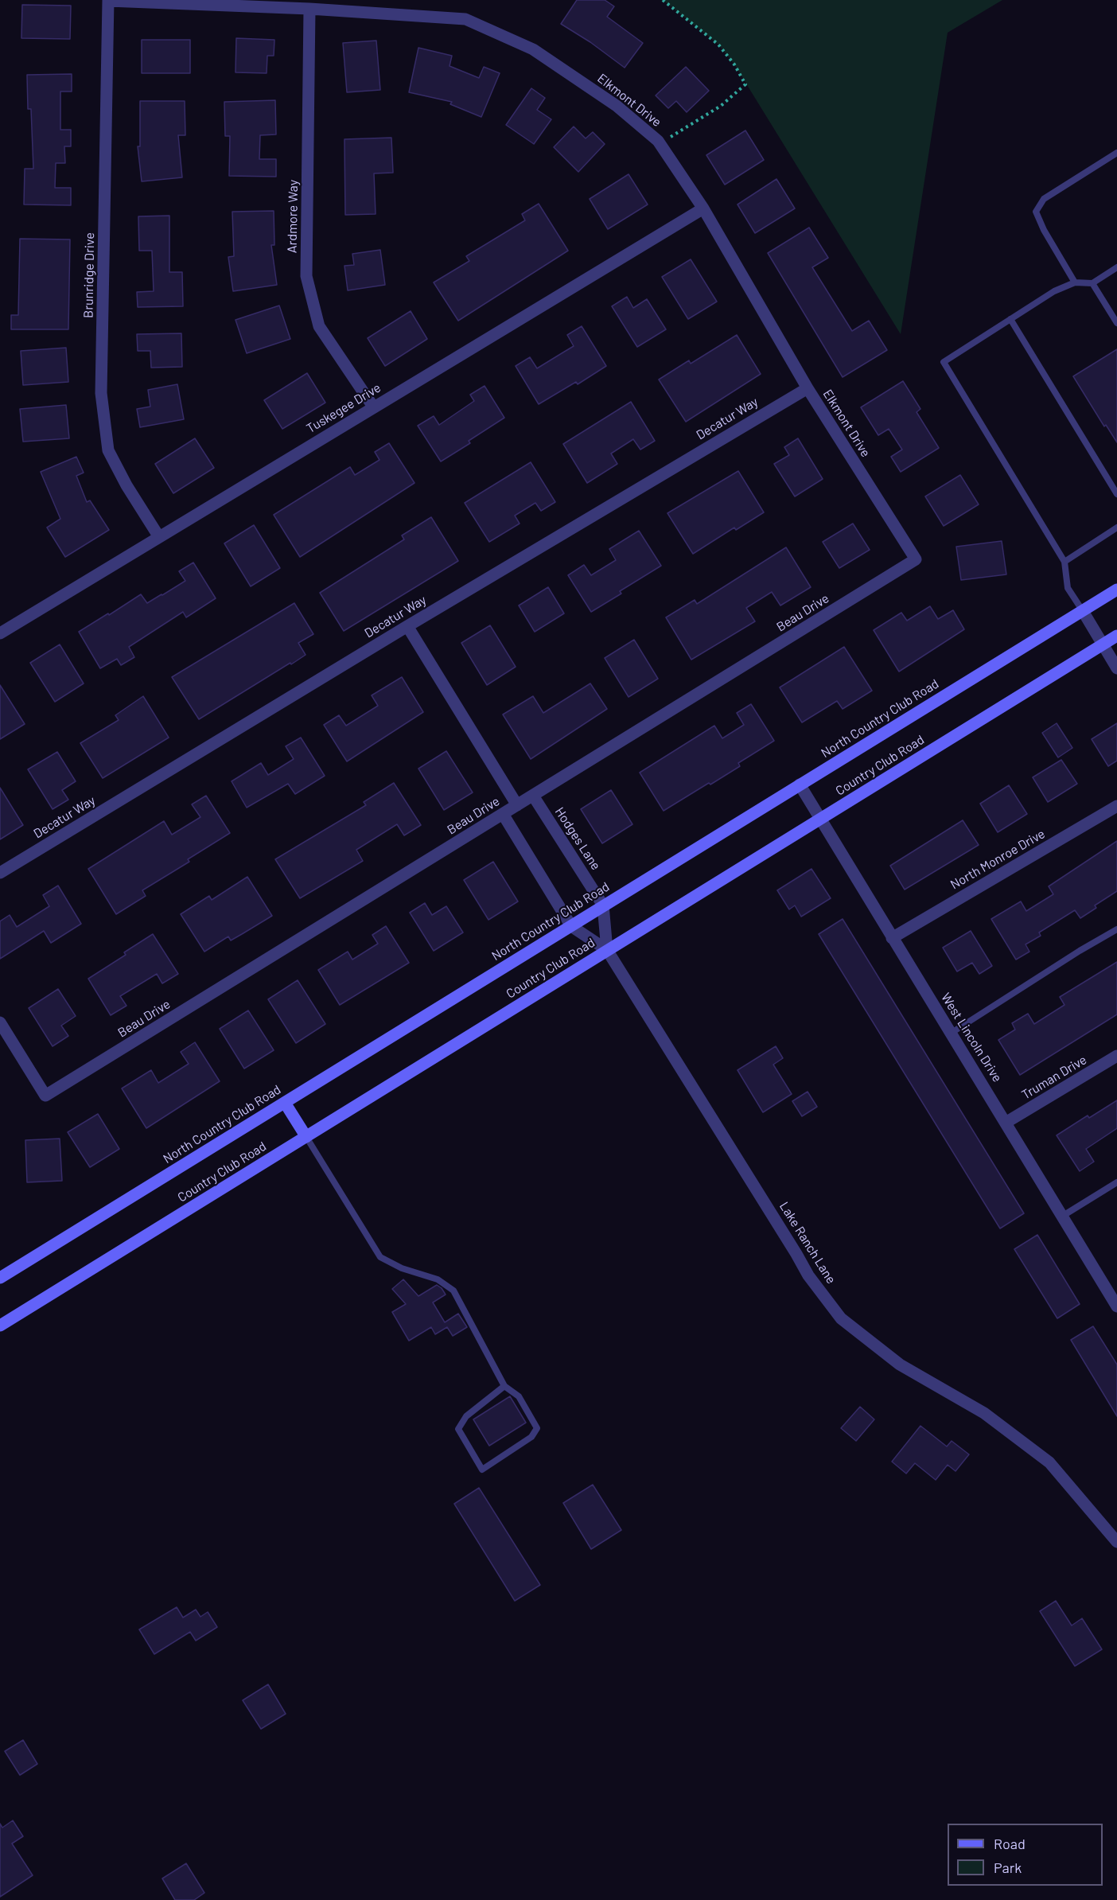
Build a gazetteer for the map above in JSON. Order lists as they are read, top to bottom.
{
  "streets": {
    "main road": ["North Country Club Road", "Country Club Road"],
    "street": [
      "Elkmont Drive",
      "Ardmore Way",
      "Brunridge Drive",
      "Tuskegee Drive",
      "Decatur Way",
      "Beau Drive",
      "Hodges Lane",
      "North Monroe Drive",
      "West Lincoln Drive",
      "Truman Drive",
      "Lake Ranch Lane"
    ]
  },
  "crossings": [
    ["Elkmont Drive", "Ardmore Way"],
    ["Elkmont Drive", "Brunridge Drive"],
    ["Elkmont Drive", "Tuskegee Drive"],
    ["Elkmont Drive", "Decatur Way"],
    ["Elkmont Drive", "Beau Drive"],
    ["Ardmore Way", "Tuskegee Drive"],
    ["Brunridge Drive", "Tuskegee Drive"],
    ["Beau Drive", "Hodges Lane"],
    ["North Country Club Road", "Hodges Lane"],
    ["North Country Club Road", "West Lincoln Drive"],
    ["Country Club Road", "Hodges Lane"],
    ["Country Club Road", "West Lincoln Drive"],
    ["Country Club Road", "Lake Ranch Lane"],
    ["Hodges Lane", "Lake Ranch Lane"],
    ["North Monroe Drive", "West Lincoln Drive"],
    ["West Lincoln Drive", "Truman Drive"]
  ],
  "legend": ["Road", "Park"]
}
